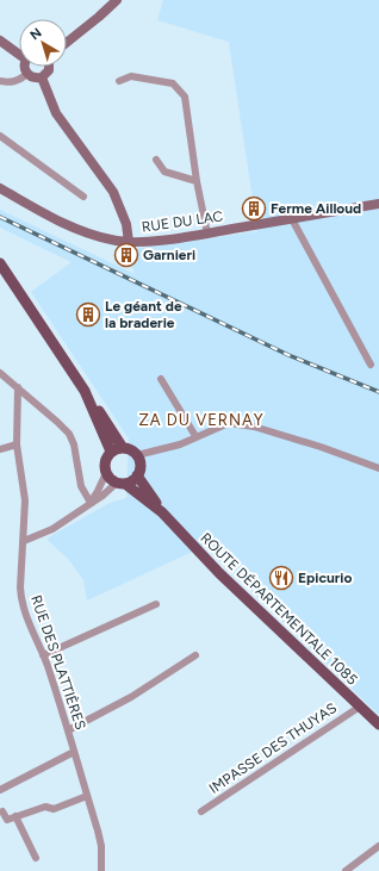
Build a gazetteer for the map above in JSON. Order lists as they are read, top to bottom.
{
  "streets": {
    "main road": ["ROUTE DÉPARTEMENTALE 1085"],
    "street": ["RUE DU LAC", "RUE DES PLATTIÈRES", "IMPASSE DES THUYAS"]
  },
  "crossings": [
    ["ROUTE DÉPARTEMENTALE 1085", "IMPASSE DES THUYAS"]
  ],
  "districts": ["ZA DU VERNAY"],
  "places": {
    "building": ["Ferme Ailloud", "Garnieri", "Le géant de la braderie"],
    "restaurant": ["Epicurio"]
  },
  "north": "top left"
}
